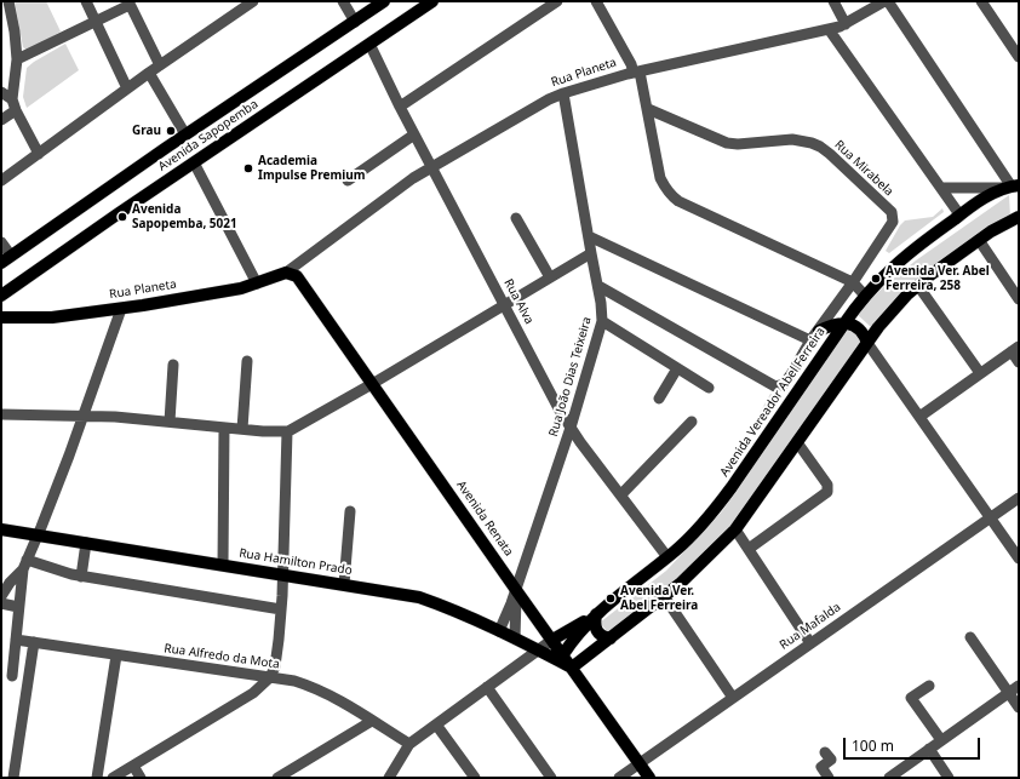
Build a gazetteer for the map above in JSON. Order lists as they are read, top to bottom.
{
  "streets": {
    "main road": [
      "Rua Planeta",
      "Avenida Sapopemba",
      "Avenida Vereador Abel Ferreira",
      "Avenida Renata",
      "Rua Hamilton Prado"
    ],
    "street": [
      "Rua Mirabela",
      "Rua Alva",
      "Rua João Dias Teixeira",
      "Rua Mafalda",
      "Rua Alfredo da Mota"
    ]
  },
  "crossings": [
    ["Rua Planeta", "Rua Alva"],
    ["Rua Planeta", "Rua João Dias Teixeira"],
    ["Rua Planeta", "Avenida Renata"],
    ["Avenida Sapopemba", "Rua Alva"],
    ["Rua Mirabela", "Rua João Dias Teixeira"],
    ["Rua Alva", "Rua João Dias Teixeira"],
    ["Rua Alva", "Avenida Vereador Abel Ferreira"],
    ["Rua João Dias Teixeira", "Avenida Renata"],
    ["Rua João Dias Teixeira", "Rua Hamilton Prado"],
    ["Avenida Vereador Abel Ferreira", "Avenida Renata"],
    ["Avenida Renata", "Rua Hamilton Prado"],
    ["Avenida Renata", "Rua Mafalda"]
  ],
  "places": [
    "Grau",
    "Academia Impulse Premium",
    "Avenida Sapopemba, 5021",
    "Avenida Ver. Abel Ferreira, 258",
    "Avenida Ver. Abel Ferreira"
  ],
  "scale_bar": "100 m"
}
